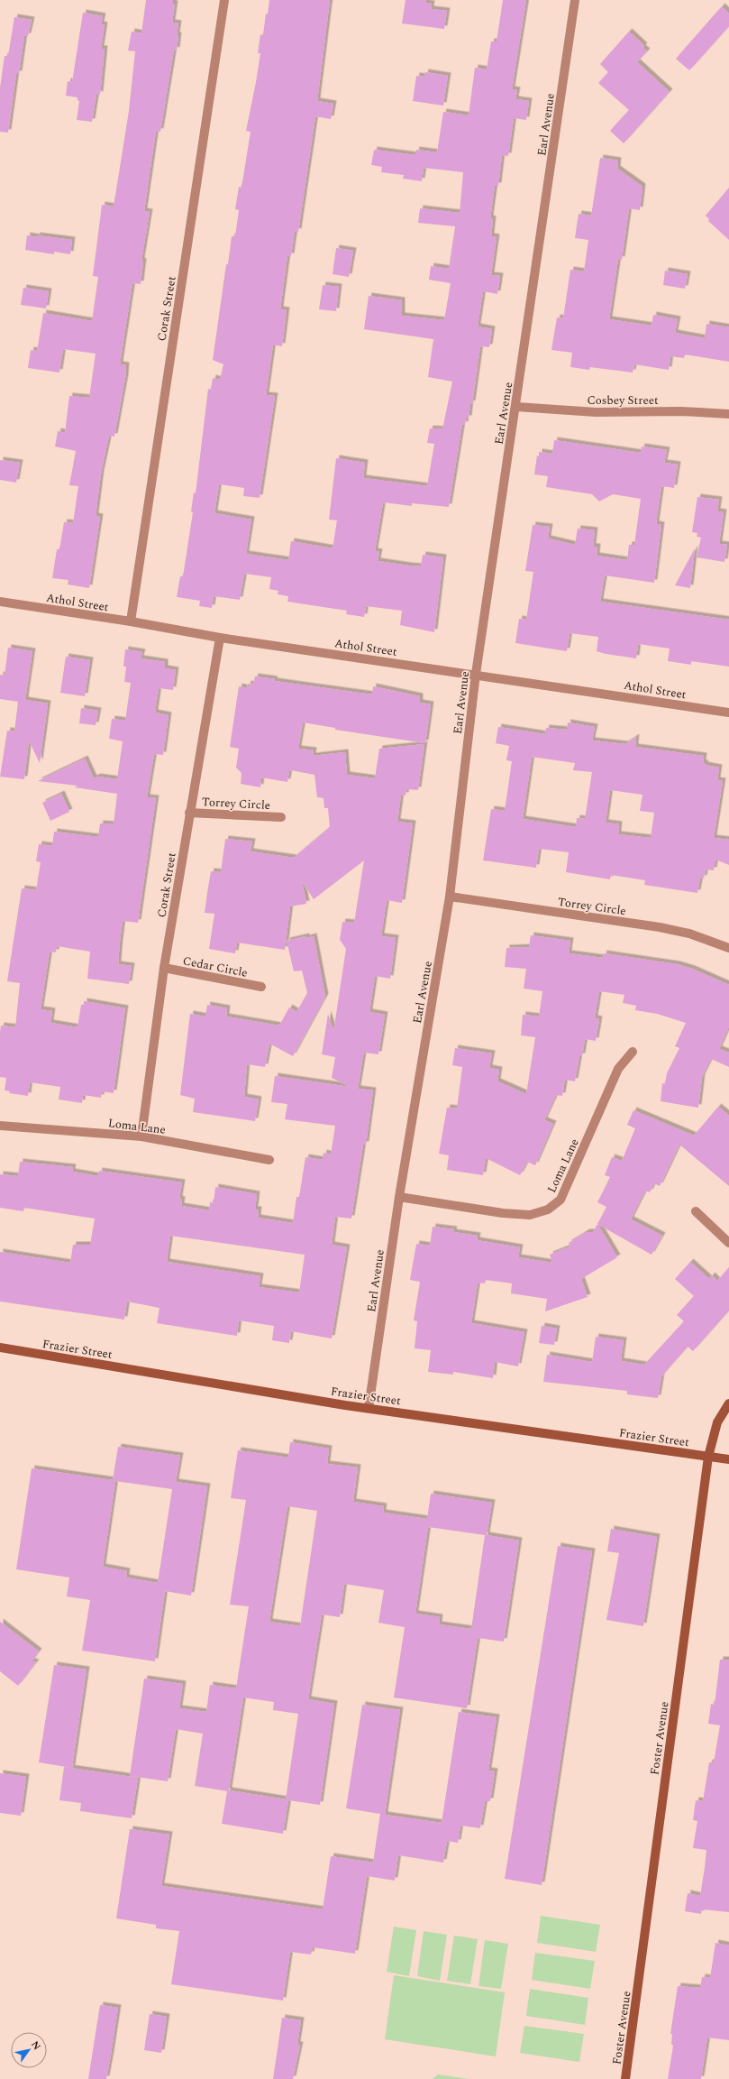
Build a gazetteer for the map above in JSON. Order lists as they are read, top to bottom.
{
  "streets": {
    "street": [
      "Earl Avenue",
      "Corak Street",
      "Cosbey Street",
      "Athol Street",
      "Torrey Circle",
      "Cedar Circle",
      "Loma Lane",
      "Frazier Street",
      "Foster Avenue"
    ]
  },
  "crossings": [
    ["Earl Avenue", "Cosbey Street"],
    ["Earl Avenue", "Athol Street"],
    ["Earl Avenue", "Torrey Circle"],
    ["Earl Avenue", "Loma Lane"],
    ["Earl Avenue", "Frazier Street"],
    ["Corak Street", "Athol Street"],
    ["Corak Street", "Torrey Circle"],
    ["Corak Street", "Cedar Circle"],
    ["Corak Street", "Loma Lane"],
    ["Frazier Street", "Foster Avenue"]
  ],
  "north": "top right"
}
